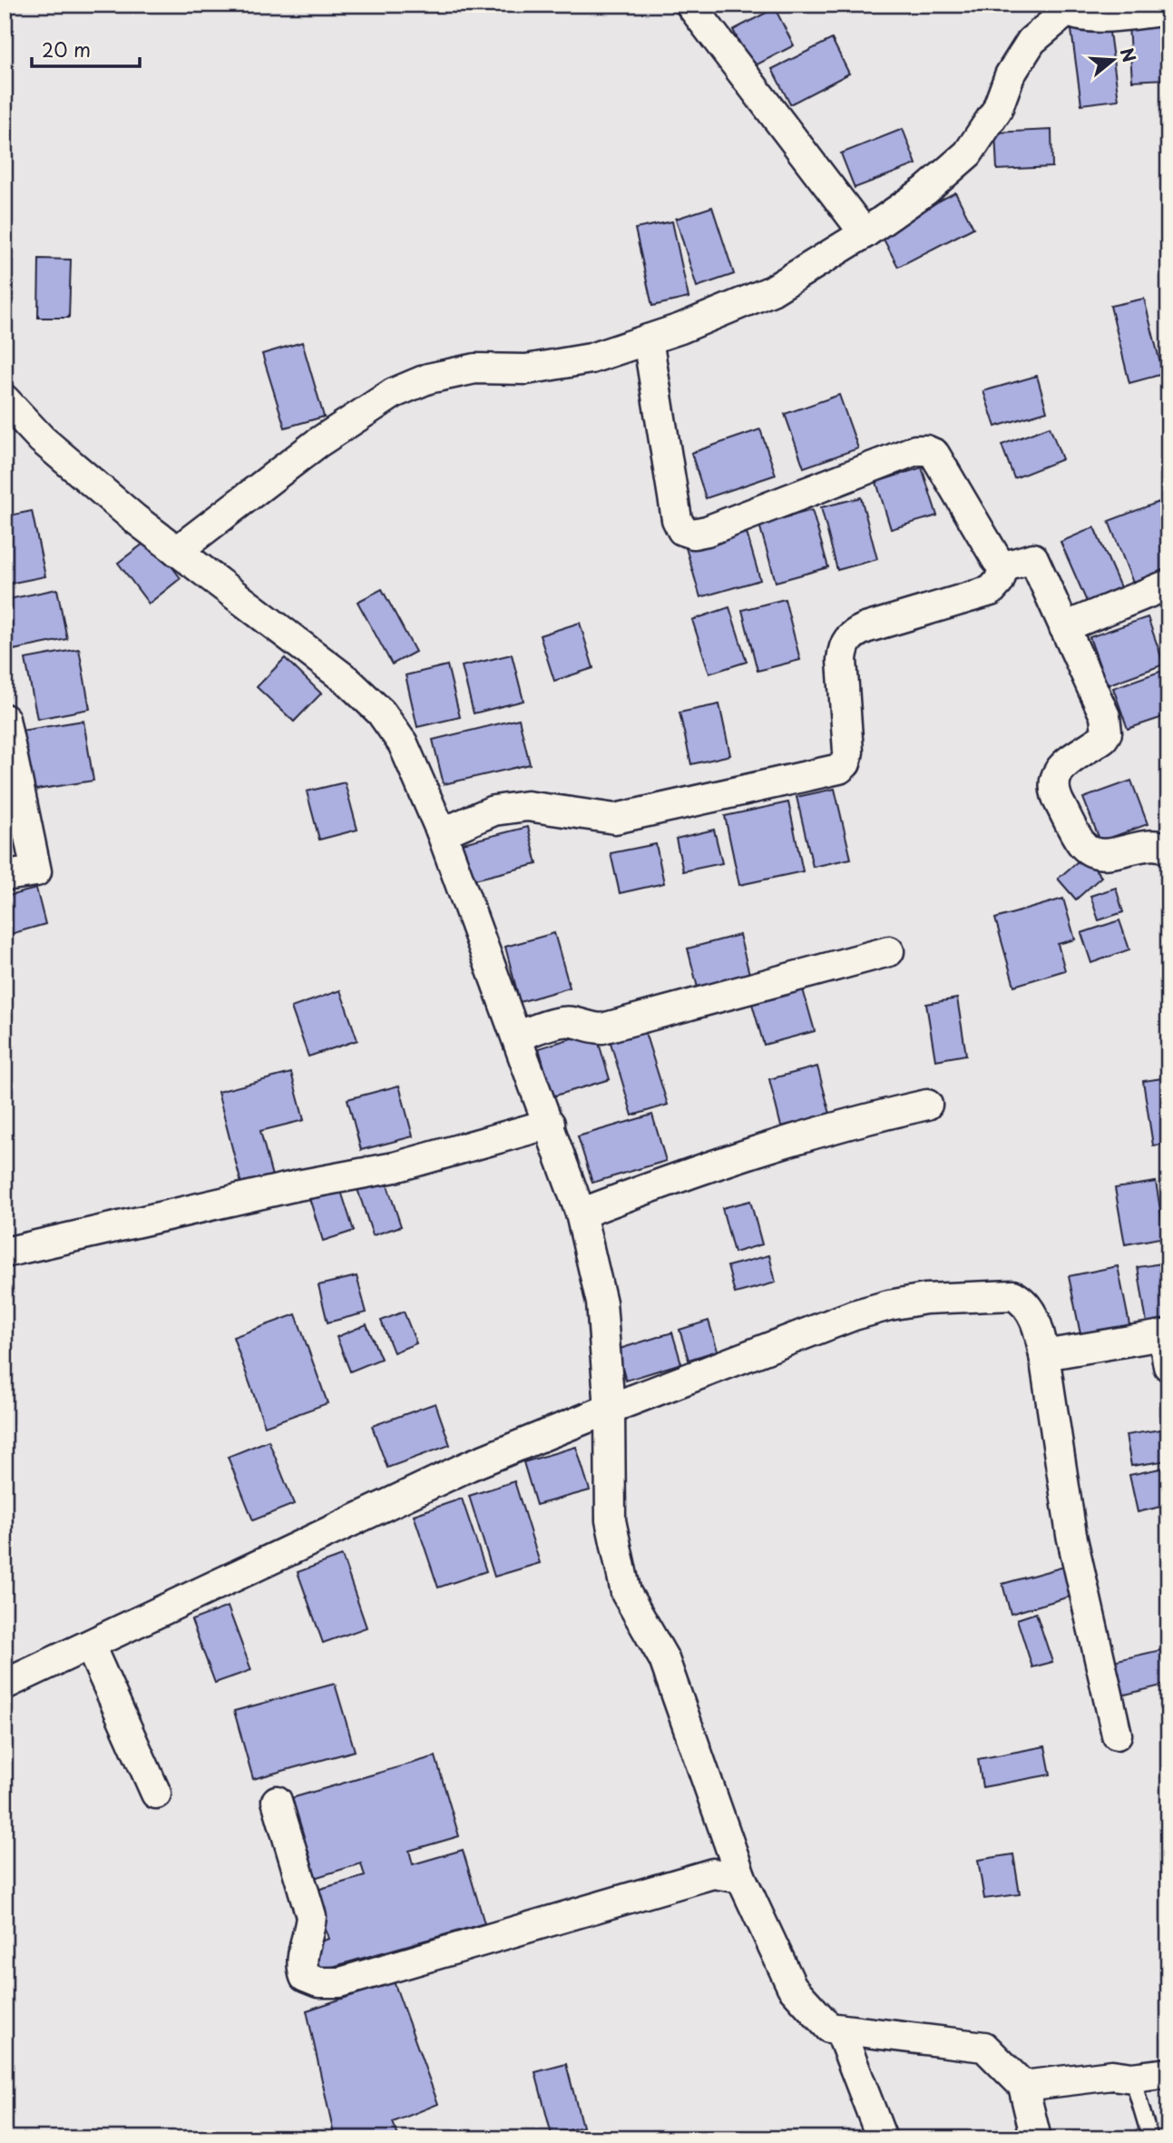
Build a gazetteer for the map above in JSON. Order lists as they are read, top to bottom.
{
  "scale_bar": "20 m",
  "north": "right"
}
